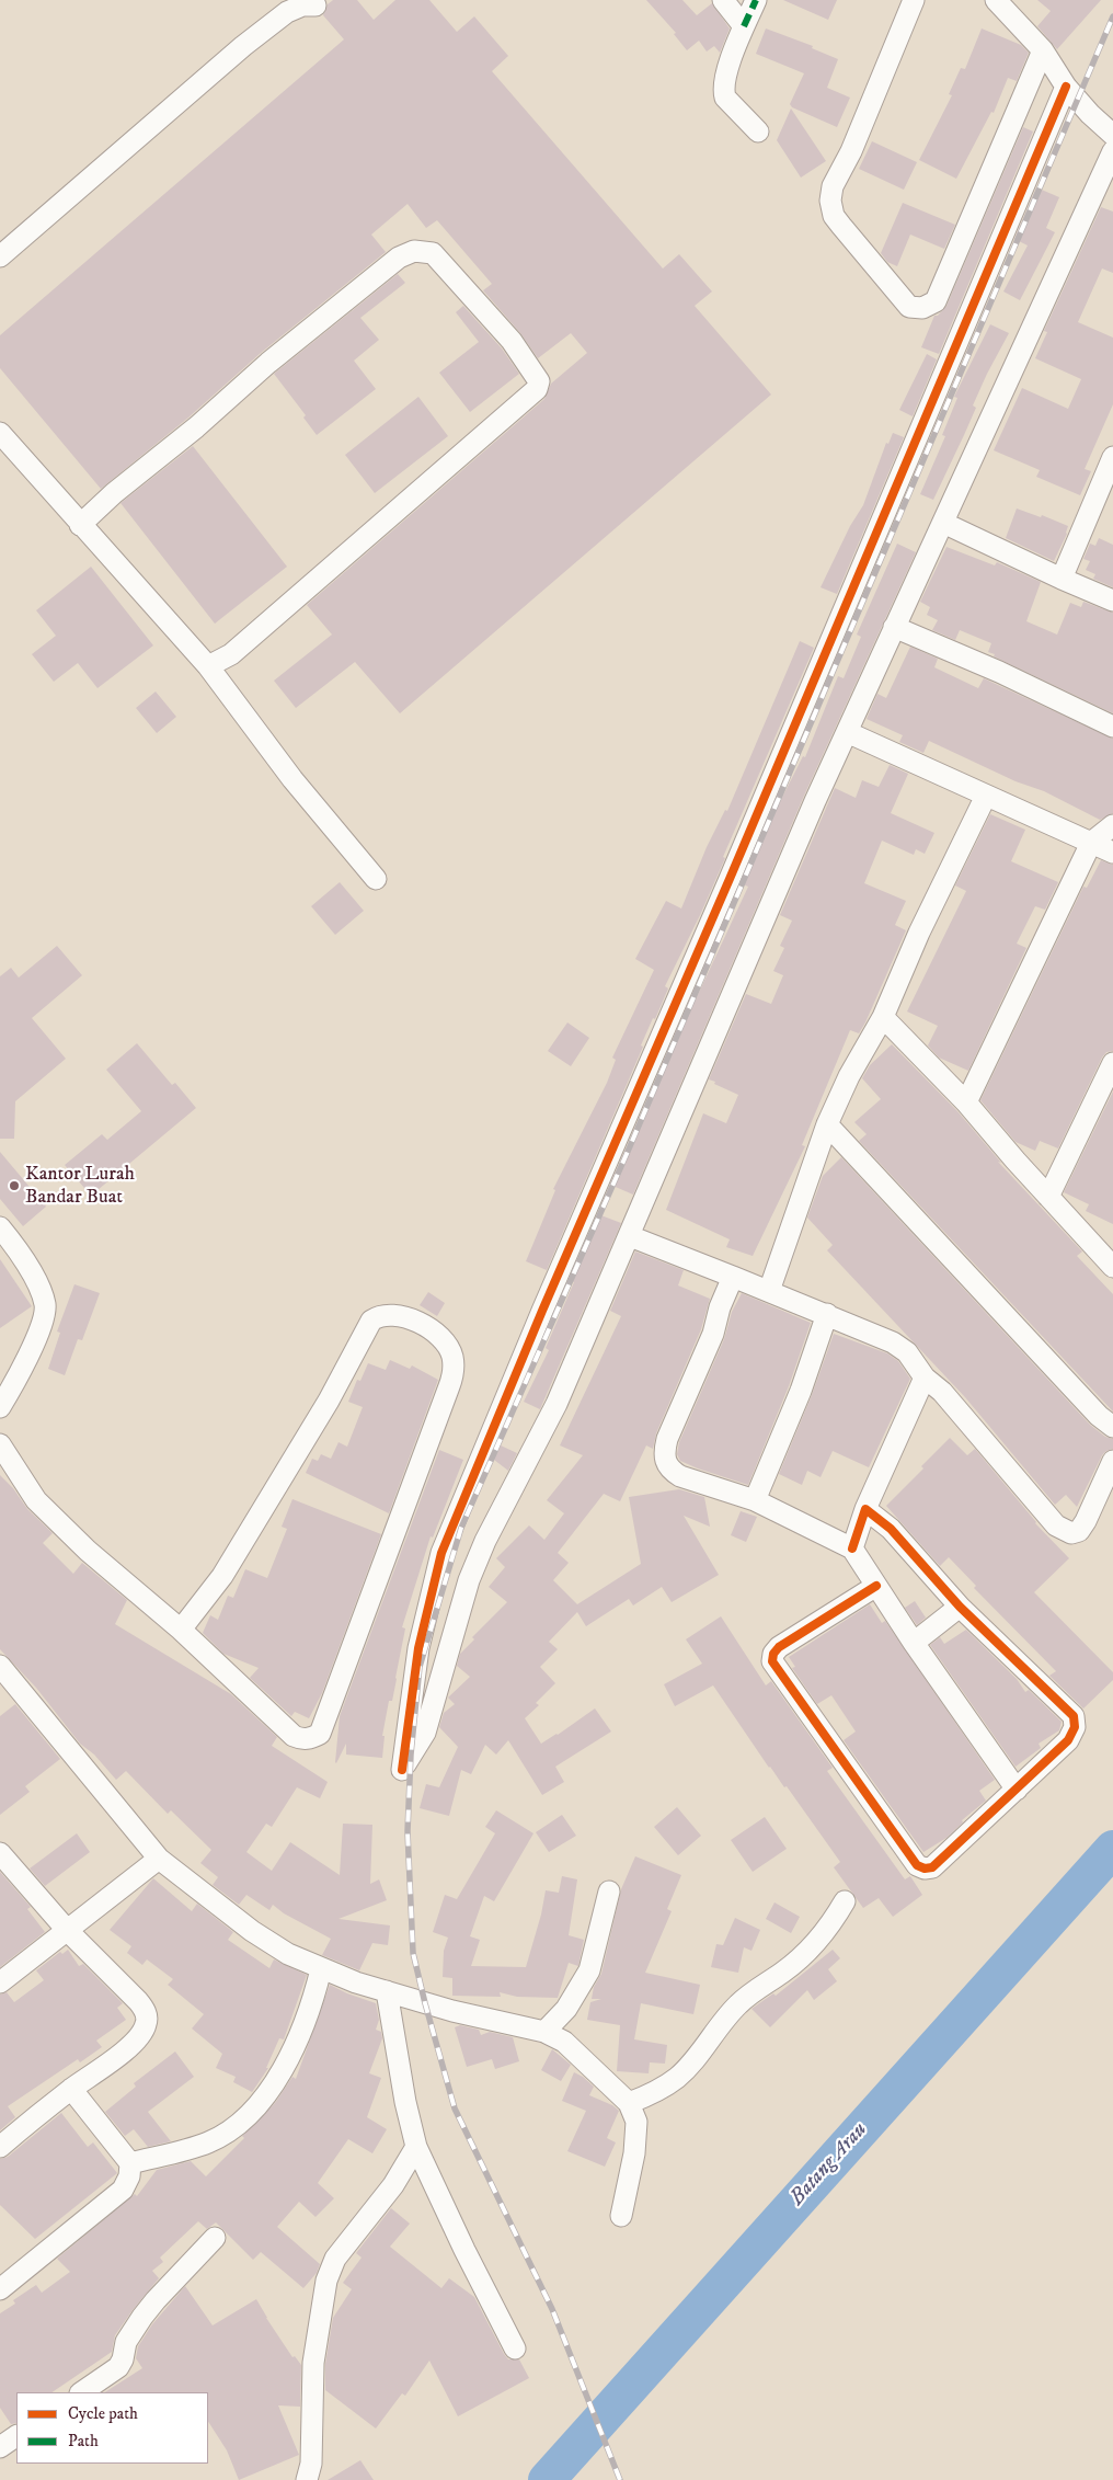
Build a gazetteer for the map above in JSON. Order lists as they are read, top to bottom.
{
  "water": ["Batang Arau"],
  "places": ["Kantor Lurah Bandar Buat"],
  "legend": ["Cycle path", "Path"]
}
